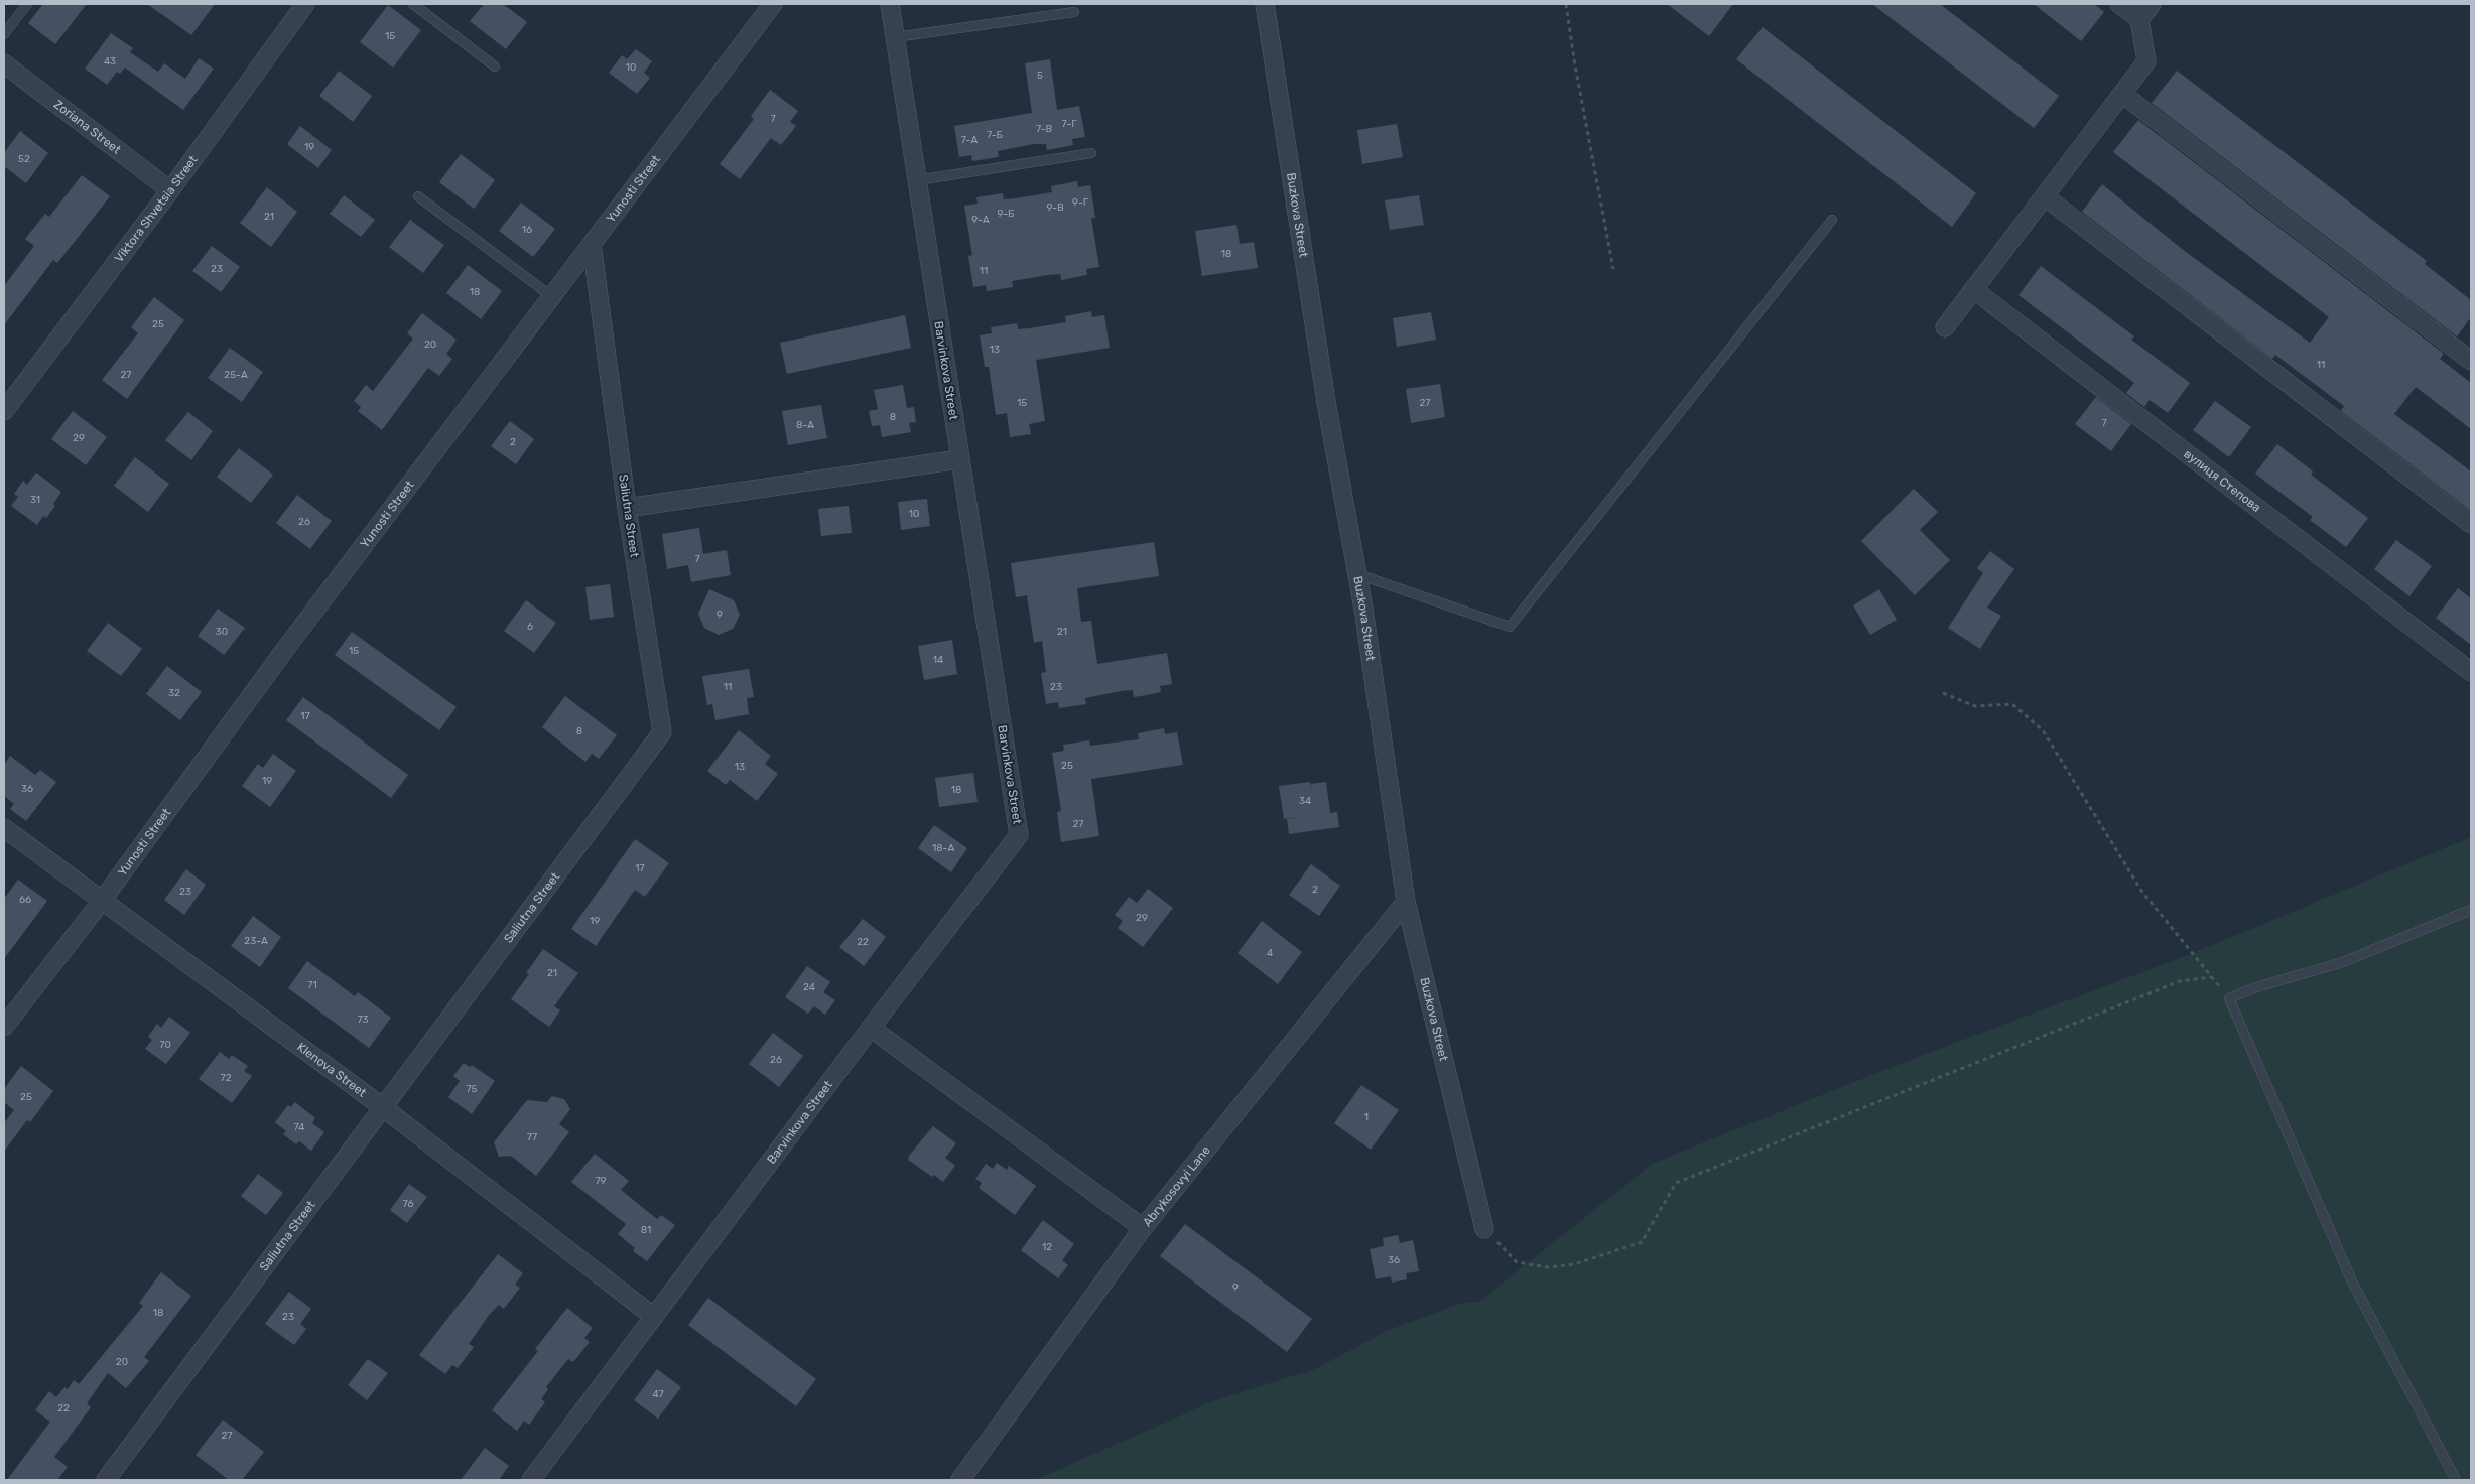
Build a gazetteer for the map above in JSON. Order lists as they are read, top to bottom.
{
  "streets": {
    "street": [
      "Zoriana Street",
      "Yunosti Street",
      "Viktora Shvetsia Street",
      "Buzkova Street",
      "Barvinkova Street",
      "вулиця Степова",
      "Saliutna Street",
      "Klenova Street",
      "Abrykosovyi Lane"
    ]
  },
  "crossings": [
    ["Zoriana Street", "Viktora Shvetsia Street"],
    ["Yunosti Street", "Saliutna Street"],
    ["Yunosti Street", "Klenova Street"],
    ["Buzkova Street", "Abrykosovyi Lane"],
    ["Barvinkova Street", "Klenova Street"],
    ["Saliutna Street", "Klenova Street"]
  ],
  "house_numbers": [
    "15",
    "43",
    "10",
    "5",
    "7",
    "7-Г",
    "7-В",
    "7-Б",
    "7-А",
    "19",
    "52",
    "9-Г",
    "9-В",
    "9-Б",
    "21",
    "9-А",
    "16",
    "18",
    "23",
    "11",
    "18",
    "25",
    "20",
    "13",
    "11",
    "27",
    "25-А",
    "15",
    "27",
    "8",
    "7",
    "8-А",
    "29",
    "2",
    "31",
    "10",
    "26",
    "7",
    "9",
    "6",
    "30",
    "21",
    "15",
    "14",
    "11",
    "23",
    "32",
    "17",
    "8",
    "25",
    "13",
    "19",
    "36",
    "18",
    "34",
    "27",
    "18-А",
    "17",
    "2",
    "23",
    "66",
    "29",
    "19",
    "23-А",
    "22",
    "4",
    "21",
    "71",
    "24",
    "73",
    "70",
    "26",
    "72",
    "75",
    "25",
    "1",
    "74",
    "77",
    "79",
    "76",
    "81",
    "12",
    "36",
    "9",
    "18",
    "23",
    "20",
    "47",
    "22",
    "27"
  ]
}
